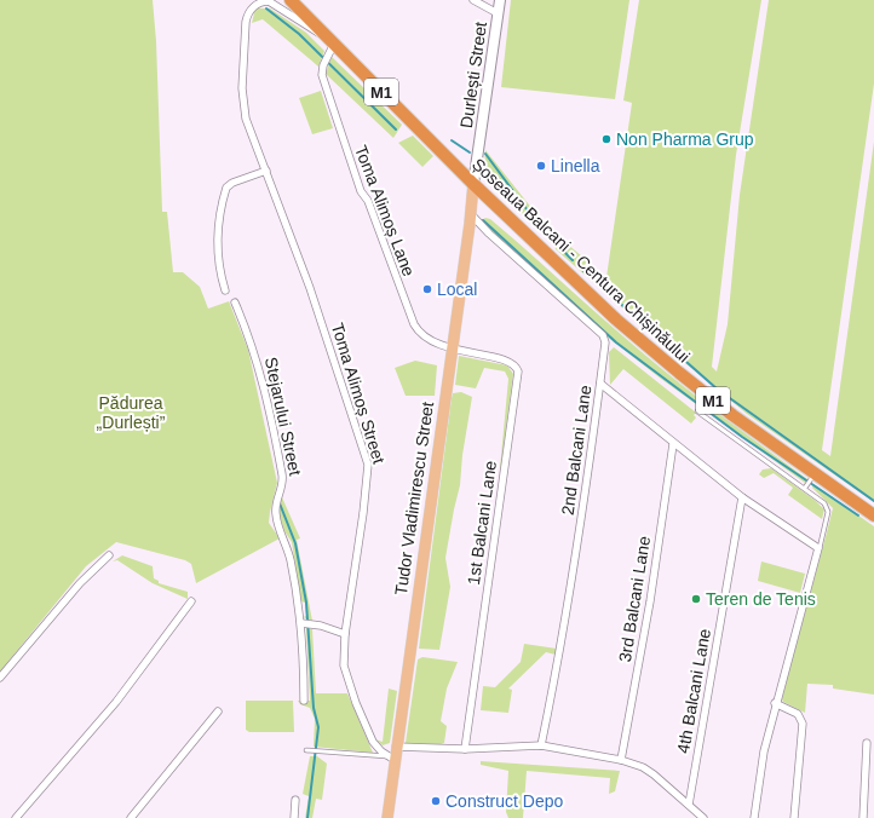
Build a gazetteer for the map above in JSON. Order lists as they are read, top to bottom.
{
  "streets": {
    "highway": ["M1", "Șoseaua Balcani - Centura Chișinăului"],
    "main road": ["Tudor Vladimirescu Street"],
    "street": [
      "Durlești Street",
      "Toma Alimoș Lane",
      "Toma Alimoș Street",
      "Stejarului Street",
      "2nd Balcani Lane",
      "1st Balcani Lane",
      "3rd Balcani Lane",
      "4th Balcani Lane"
    ]
  },
  "crossings": [
    ["Durlești Street", "Șoseaua Balcani - Centura Chișinăului"],
    ["Durlești Street", "Tudor Vladimirescu Street"],
    ["Toma Alimoș Lane", "Șoseaua Balcani - Centura Chișinăului"],
    ["Toma Alimoș Lane", "Toma Alimoș Street"],
    ["Toma Alimoș Lane", "Tudor Vladimirescu Street"],
    ["Toma Alimoș Lane", "1st Balcani Lane"],
    ["Șoseaua Balcani - Centura Chișinăului", "Toma Alimoș Street"],
    ["Șoseaua Balcani - Centura Chișinăului", "Tudor Vladimirescu Street"],
    ["Toma Alimoș Street", "Tudor Vladimirescu Street"],
    ["2nd Balcani Lane", "Tudor Vladimirescu Street"],
    ["Tudor Vladimirescu Street", "1st Balcani Lane"]
  ],
  "parks": ["Pădurea „Durlești”"],
  "places": [
    "Non Pharma Grup",
    "Linella",
    "Local",
    "Teren de Tenis",
    "Construct Depo"
  ]
}
